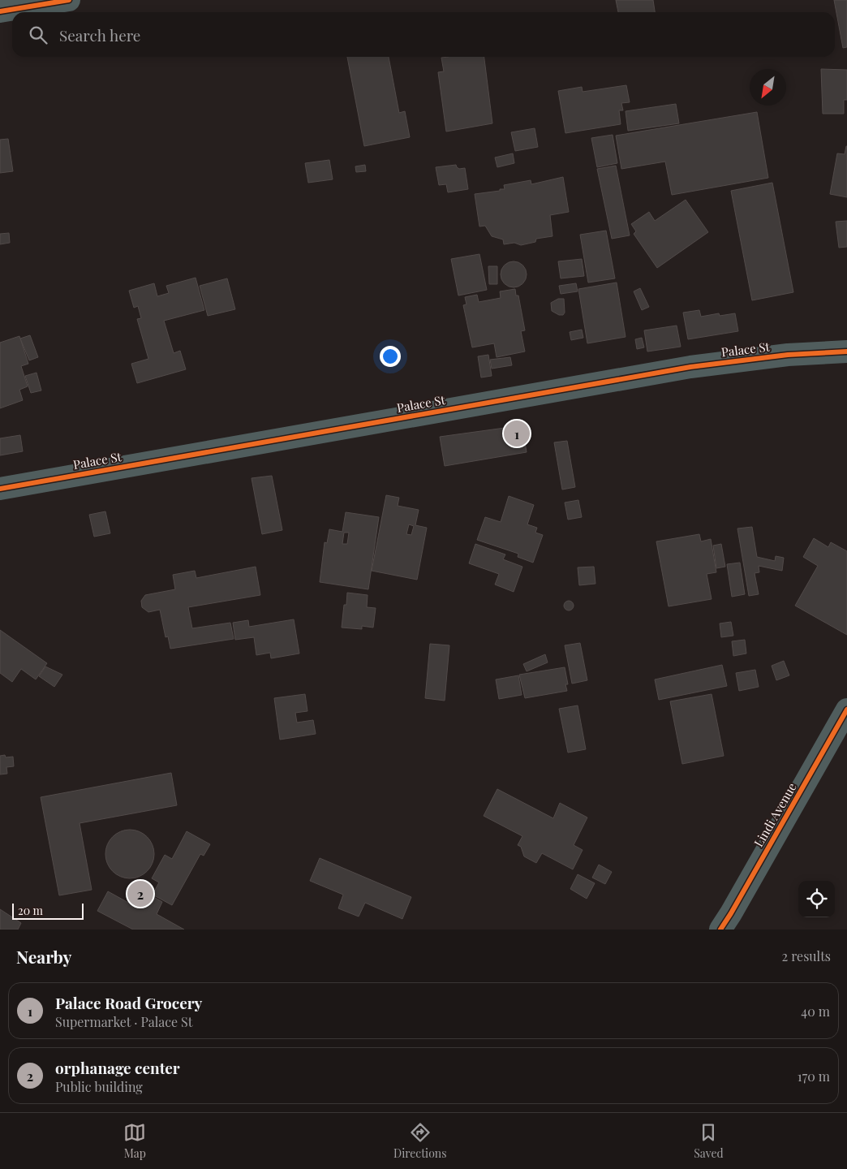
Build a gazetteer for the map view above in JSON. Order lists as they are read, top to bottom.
{
  "streets": {
    "street": ["Palace St", "Lindi Avenue"]
  },
  "scale_bar": "20 m",
  "north": "bottom left",
  "page": {
    "search": "Search here",
    "pins": ["1", "2"],
    "scale": "20 m",
    "heading": ["Nearby", "2 results"],
    "list": [
      {
        "mark": "1",
        "name": "Palace Road Grocery",
        "note": "Supermarket · Palace St",
        "value": "40 m"
      },
      {
        "mark": "2",
        "name": "orphanage center",
        "note": "Public building",
        "value": "170 m"
      }
    ],
    "nav": ["Map", "Directions", "Saved"]
  }
}
